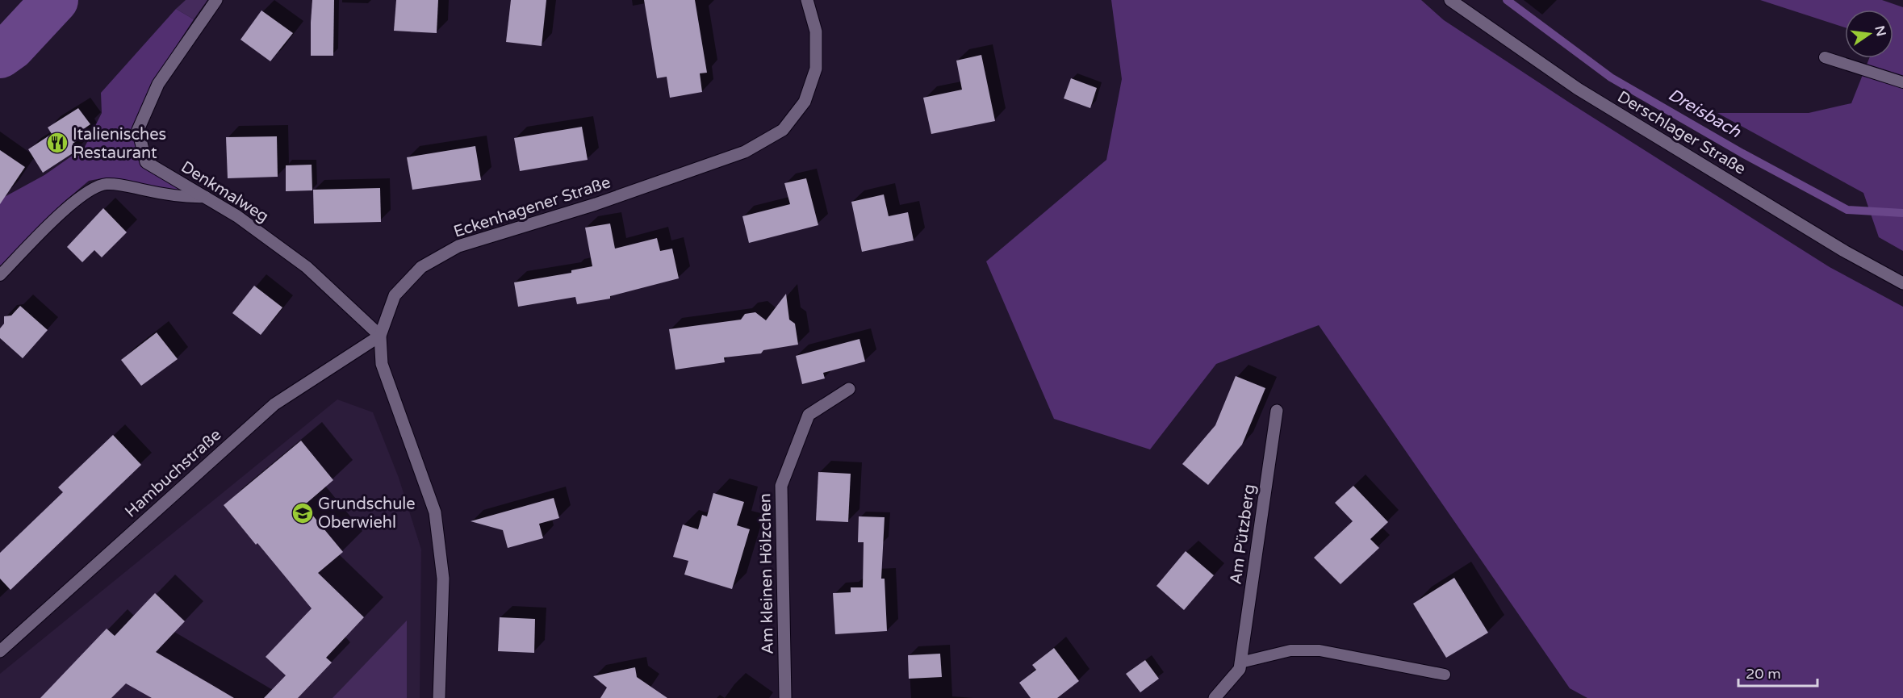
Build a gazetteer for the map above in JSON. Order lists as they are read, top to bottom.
{
  "streets": {
    "street": [
      "Derschlager Straße",
      "Denkmalweg",
      "Eckenhagener Straße",
      "Hambuchstraße",
      "Am Pützberg",
      "Am kleinen Hölzchen"
    ]
  },
  "crossings": [
    ["Denkmalweg", "Eckenhagener Straße"],
    ["Denkmalweg", "Hambuchstraße"],
    ["Eckenhagener Straße", "Hambuchstraße"]
  ],
  "water": ["Dreisbach"],
  "places": {
    "restaurant": ["Italienisches Restaurant"],
    "school or university": ["Grundschule Oberwiehl"]
  },
  "scale_bar": "20 m",
  "north": "right"
}
